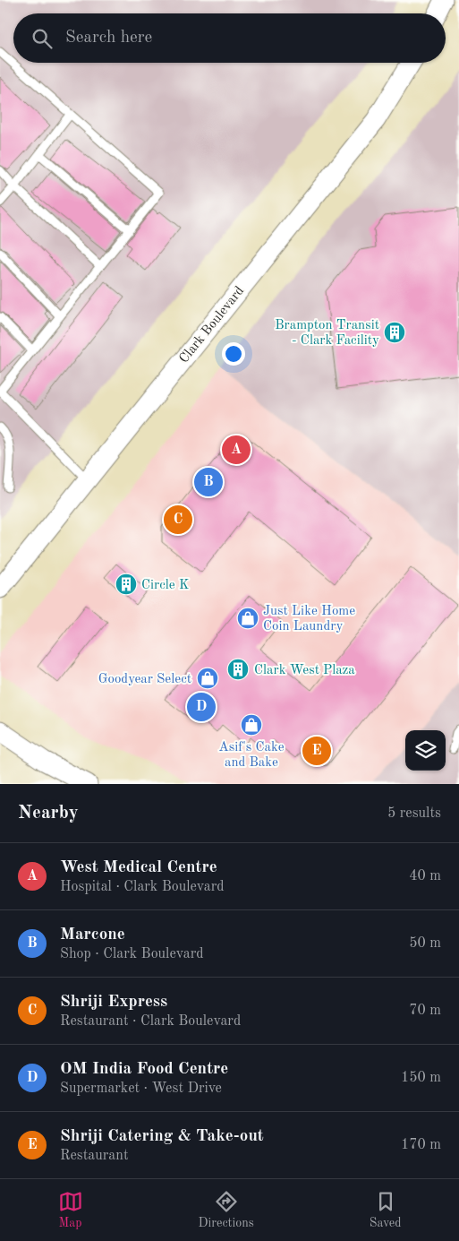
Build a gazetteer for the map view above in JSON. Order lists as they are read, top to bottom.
{
  "streets": {
    "street": ["Clark Boulevard"]
  },
  "places": {
    "building": ["Brampton Transit - Clark Facility", "Circle K", "Clark West Plaza"],
    "shop": ["Just Like Home Coin Laundry", "Goodyear Select", "Asif's Cake and Bake"]
  },
  "page": {
    "search": "Search here",
    "pins": [
      "A",
      "B",
      "C",
      "D",
      "E"
    ],
    "heading": ["Nearby", "5 results"],
    "list": [
      {
        "mark": "A",
        "name": "West Medical Centre",
        "note": "Hospital · Clark Boulevard",
        "value": "40 m"
      },
      {
        "mark": "B",
        "name": "Marcone",
        "note": "Shop · Clark Boulevard",
        "value": "50 m"
      },
      {
        "mark": "C",
        "name": "Shriji Express",
        "note": "Restaurant · Clark Boulevard",
        "value": "70 m"
      },
      {
        "mark": "D",
        "name": "OM India Food Centre",
        "note": "Supermarket · West Drive",
        "value": "150 m"
      },
      {
        "mark": "E",
        "name": "Shriji Catering & Take-out",
        "note": "Restaurant",
        "value": "170 m"
      }
    ],
    "nav": ["Map", "Directions", "Saved"]
  }
}
